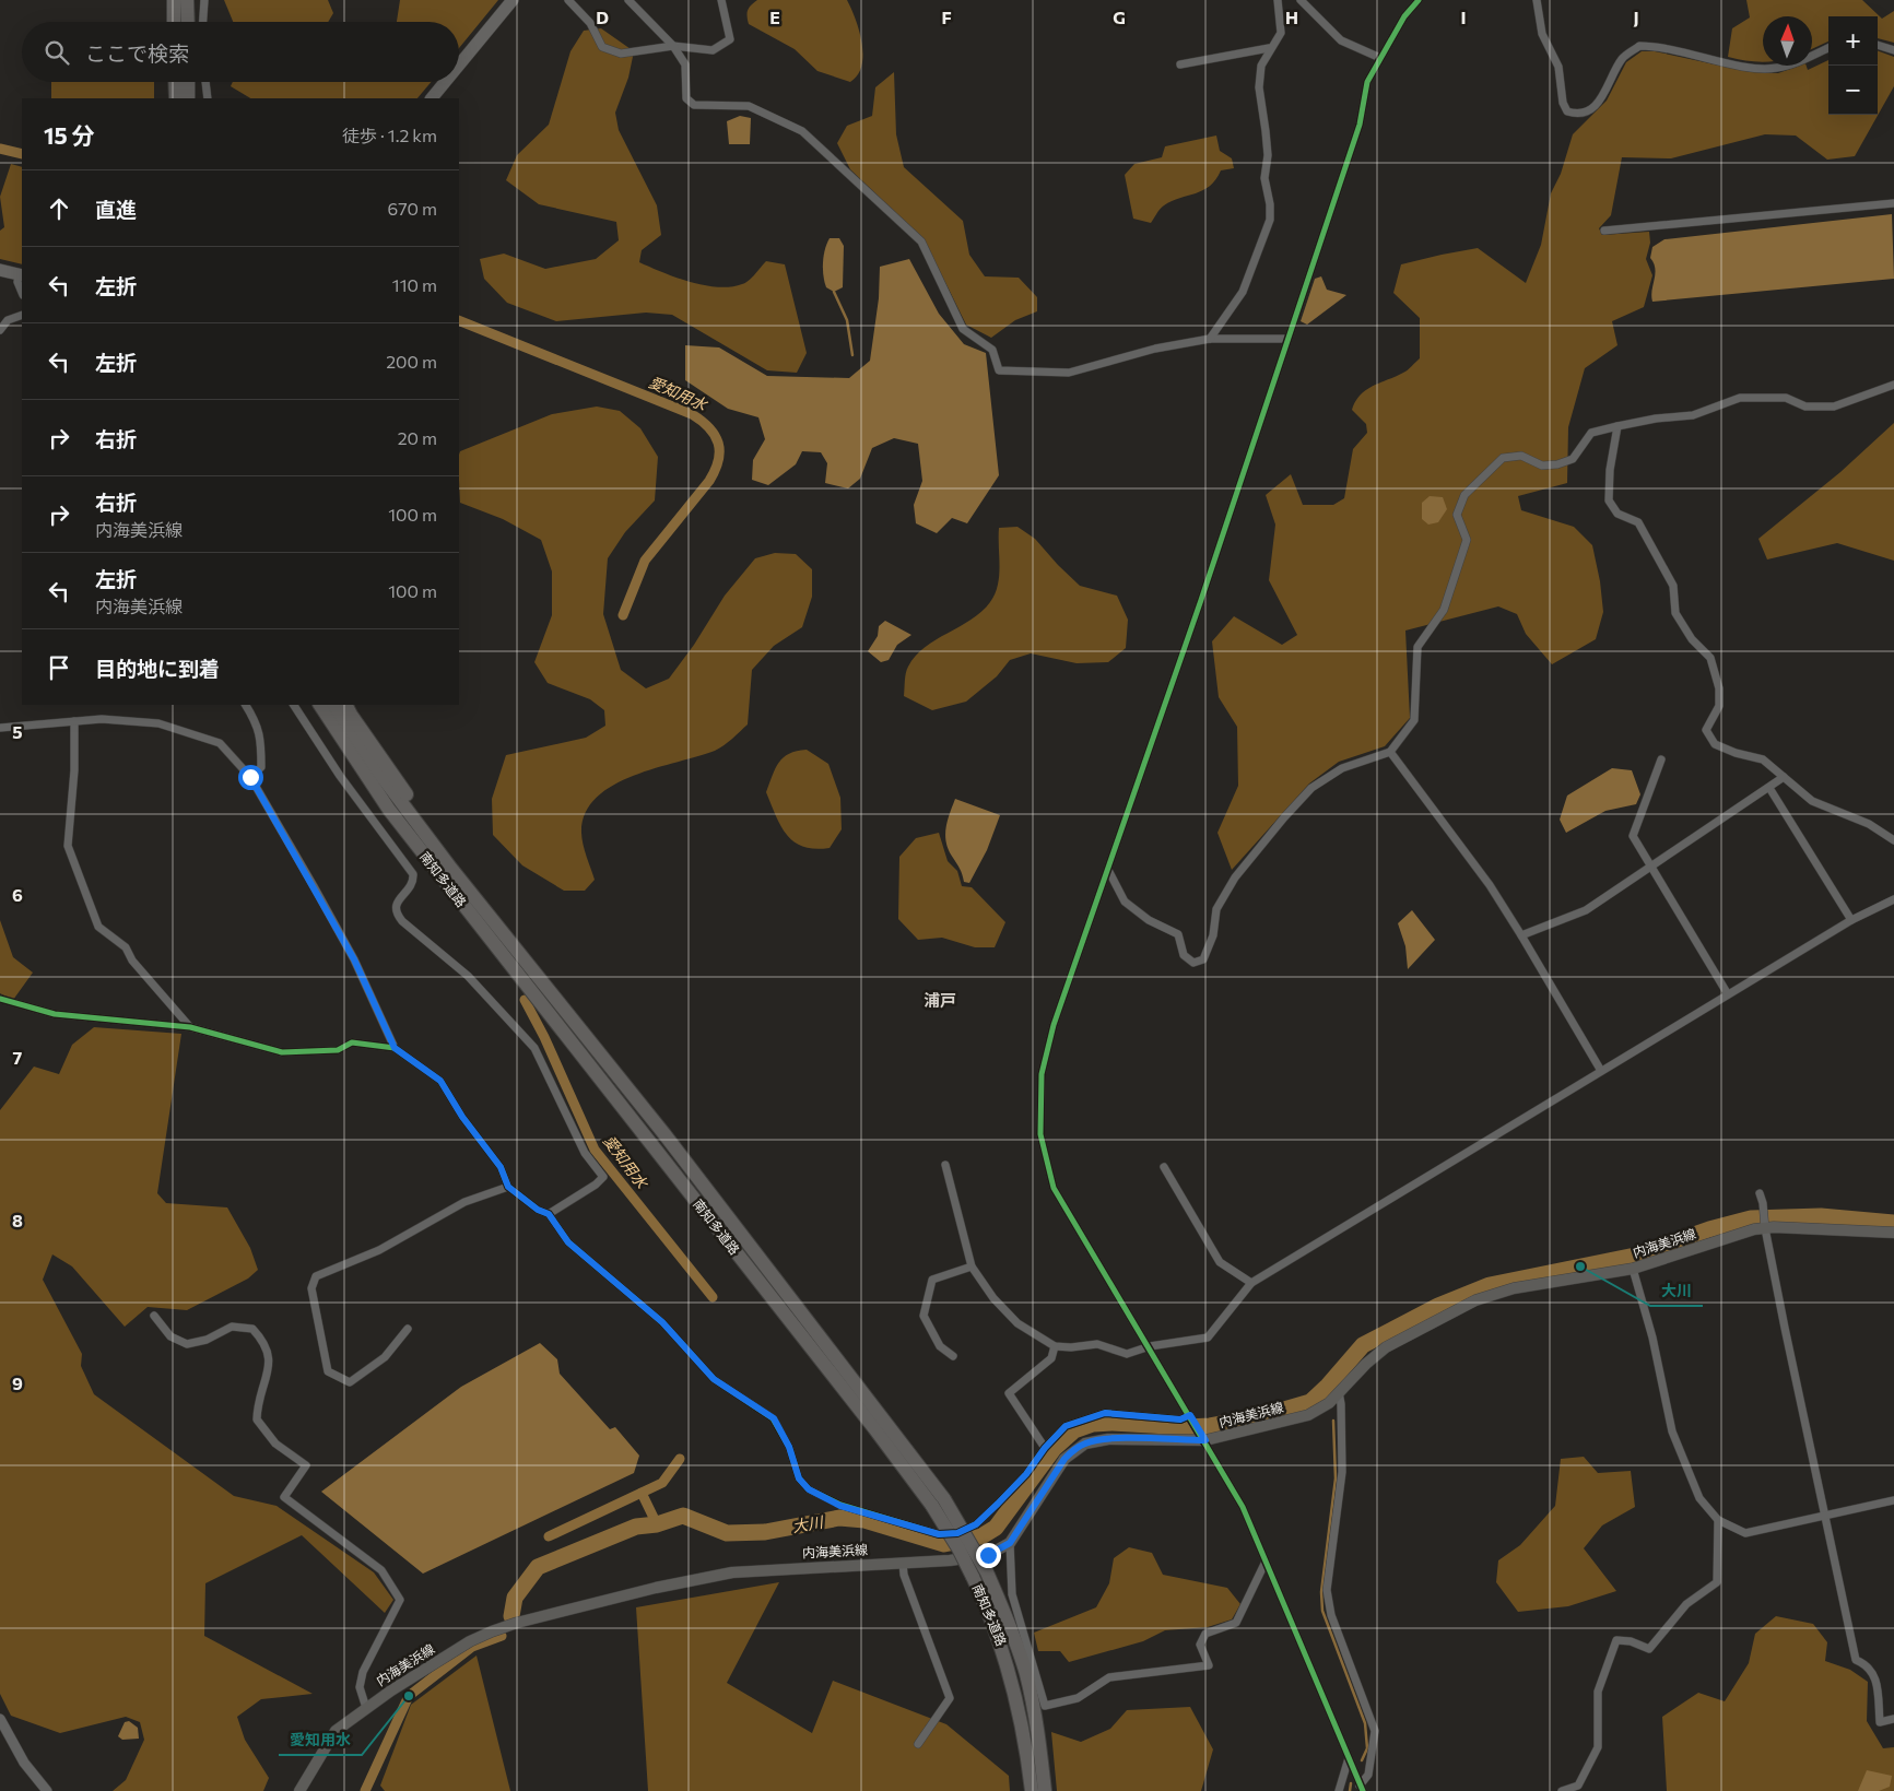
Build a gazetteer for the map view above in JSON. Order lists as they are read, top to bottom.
{
  "streets": {
    "highway": ["南知多道路"],
    "main road": ["内海美浜線"]
  },
  "districts": ["浦戸"],
  "water": ["愛知用水", "大川"],
  "places": ["大川", "愛知用水"],
  "north": "top",
  "page": {
    "map_buttons": ["+", "−"],
    "search": "ここで検索",
    "heading": ["15 分", "徒歩 · 1.2 km"],
    "list": [
      ["直進", "670 m"],
      ["左折", "110 m"],
      ["左折", "200 m"],
      ["右折", "20 m"],
      ["右折", "内海美浜線", "100 m"],
      ["左折", "内海美浜線", "100 m"],
      "目的地に到着"
    ]
  },
  "grid": {
    "columns": [
      "D",
      "E",
      "F",
      "G",
      "H",
      "I",
      "J"
    ],
    "rows": [
      "5",
      "6",
      "7",
      "8",
      "9"
    ]
  }
}
